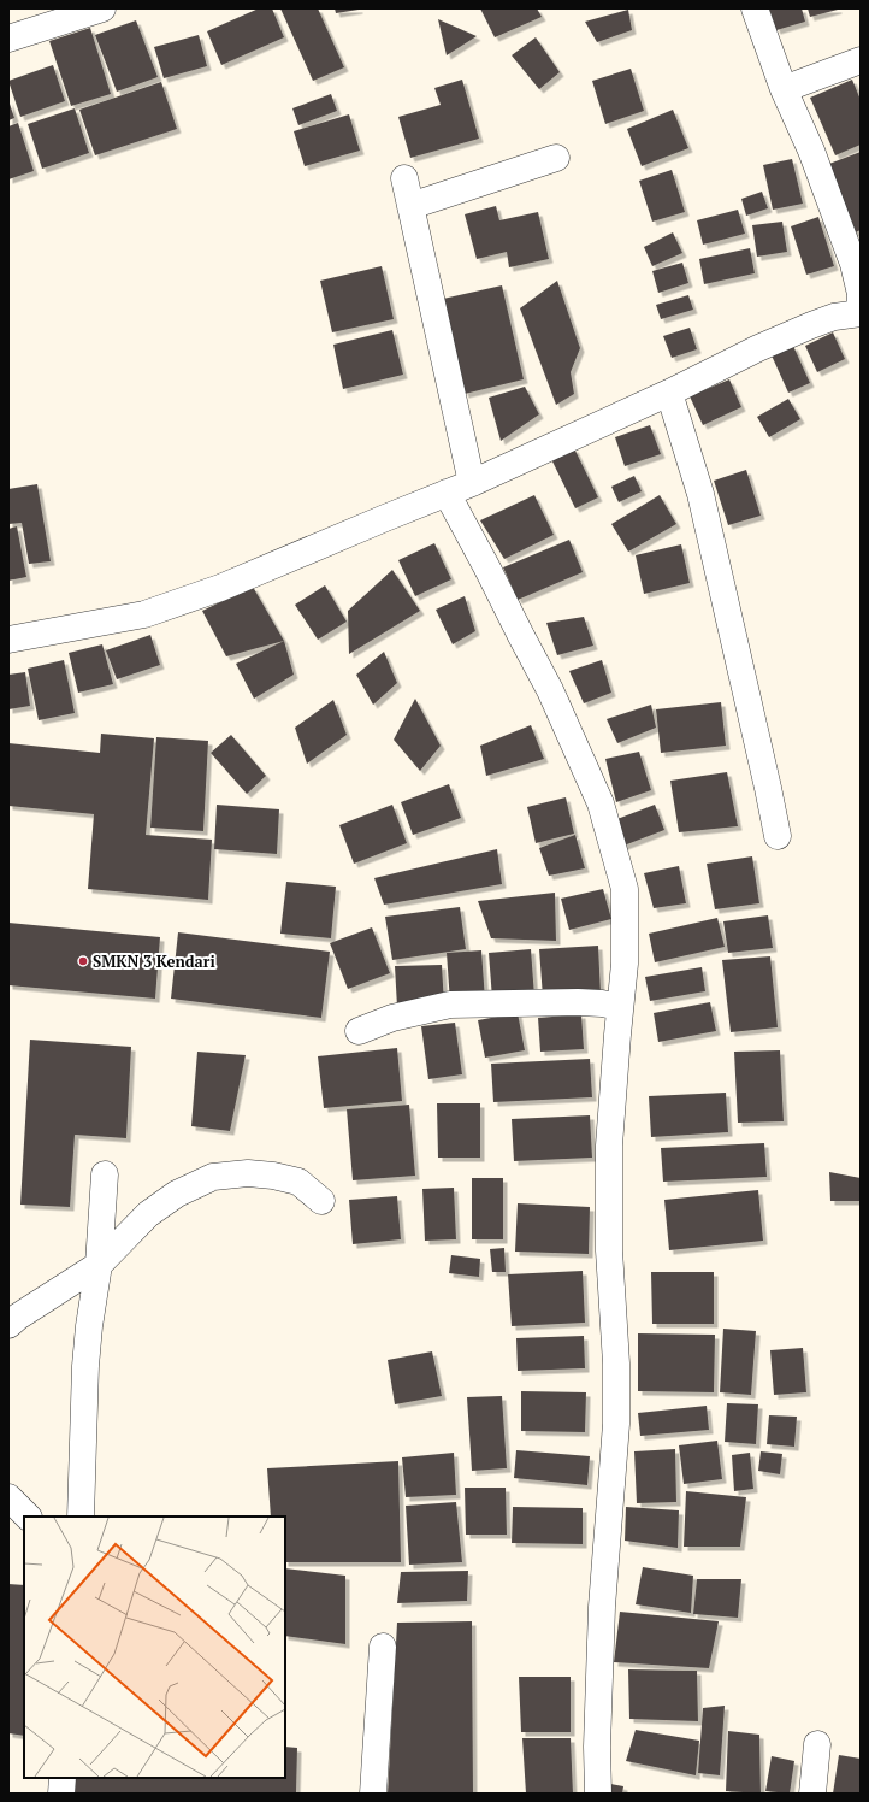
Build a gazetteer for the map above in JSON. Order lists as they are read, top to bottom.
{
  "places": ["SMKN 3 Kendari"]
}
